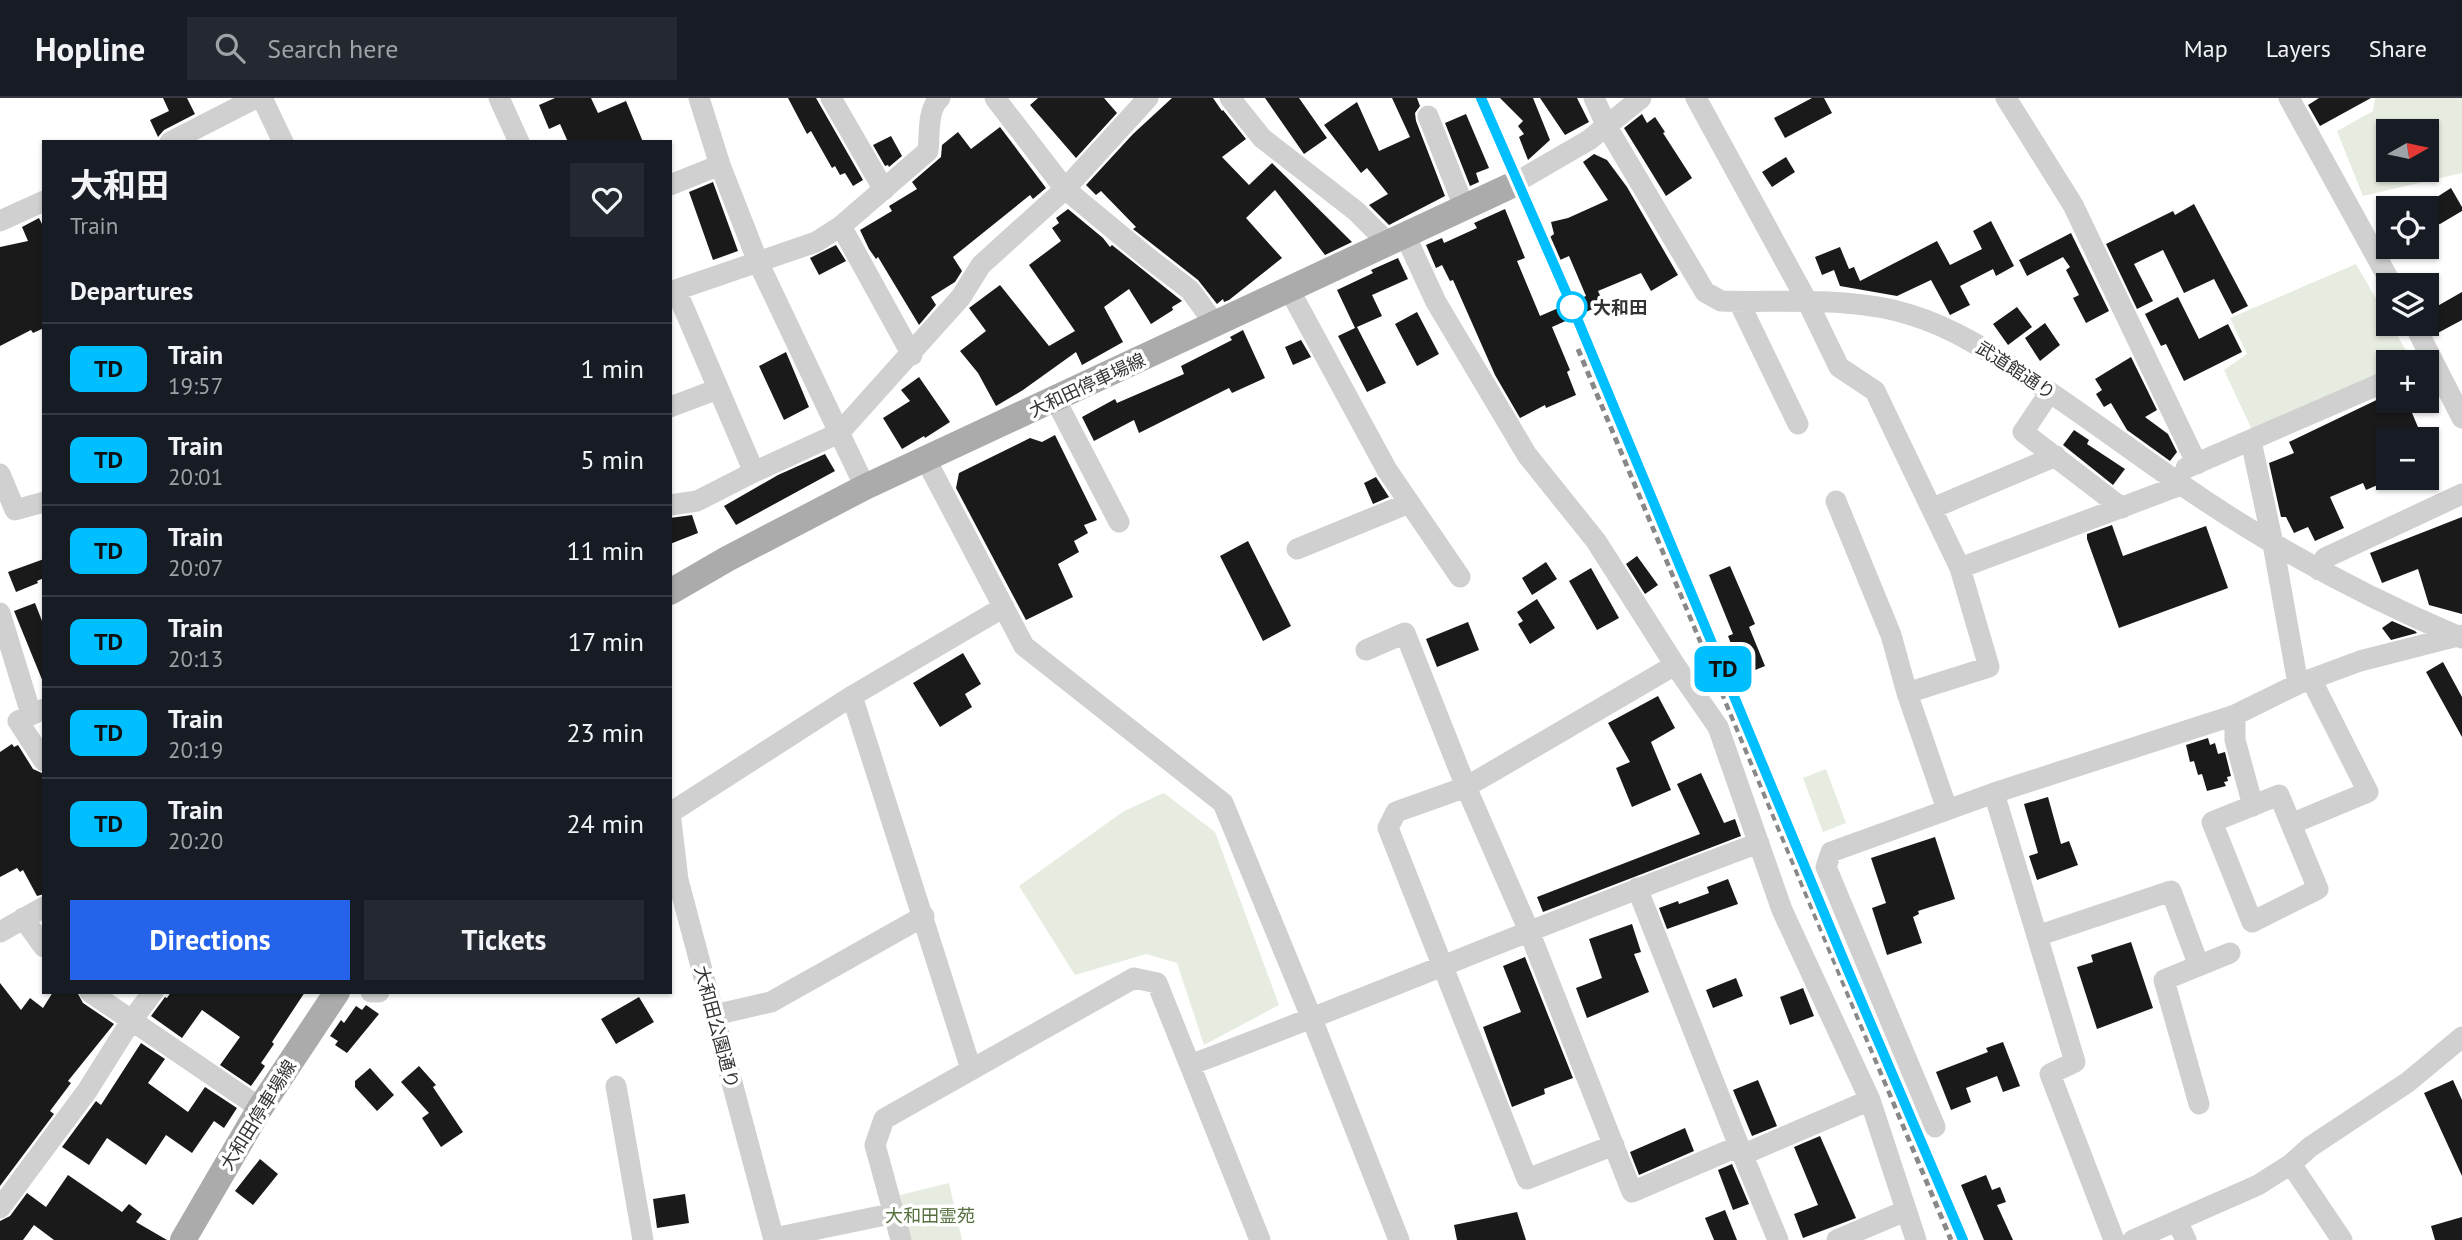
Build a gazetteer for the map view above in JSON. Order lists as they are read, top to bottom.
{
  "streets": {
    "main road": ["大和田停車場線"],
    "street": ["武道館通り", "大和田公園通り"]
  },
  "parks": ["大和田霊苑"],
  "places": ["大和田"],
  "north": "right",
  "page": {
    "header": "Hopline",
    "search": "Search here",
    "nav": ["Map", "Layers", "Share"],
    "on_map": "TD",
    "map_buttons": ["+", "−"],
    "heading": [
      ["大和田", "Train"],
      "Departures"
    ],
    "list": [
      {
        "mark": "TD",
        "name": "Train",
        "note": "19:57",
        "value": "1 min"
      },
      {
        "mark": "TD",
        "name": "Train",
        "note": "20:01",
        "value": "5 min"
      },
      {
        "mark": "TD",
        "name": "Train",
        "note": "20:07",
        "value": "11 min"
      },
      {
        "mark": "TD",
        "name": "Train",
        "note": "20:13",
        "value": "17 min"
      },
      {
        "mark": "TD",
        "name": "Train",
        "note": "20:19",
        "value": "23 min"
      },
      {
        "mark": "TD",
        "name": "Train",
        "note": "20:20",
        "value": "24 min"
      }
    ],
    "buttons": ["Directions", "Tickets"]
  }
}
